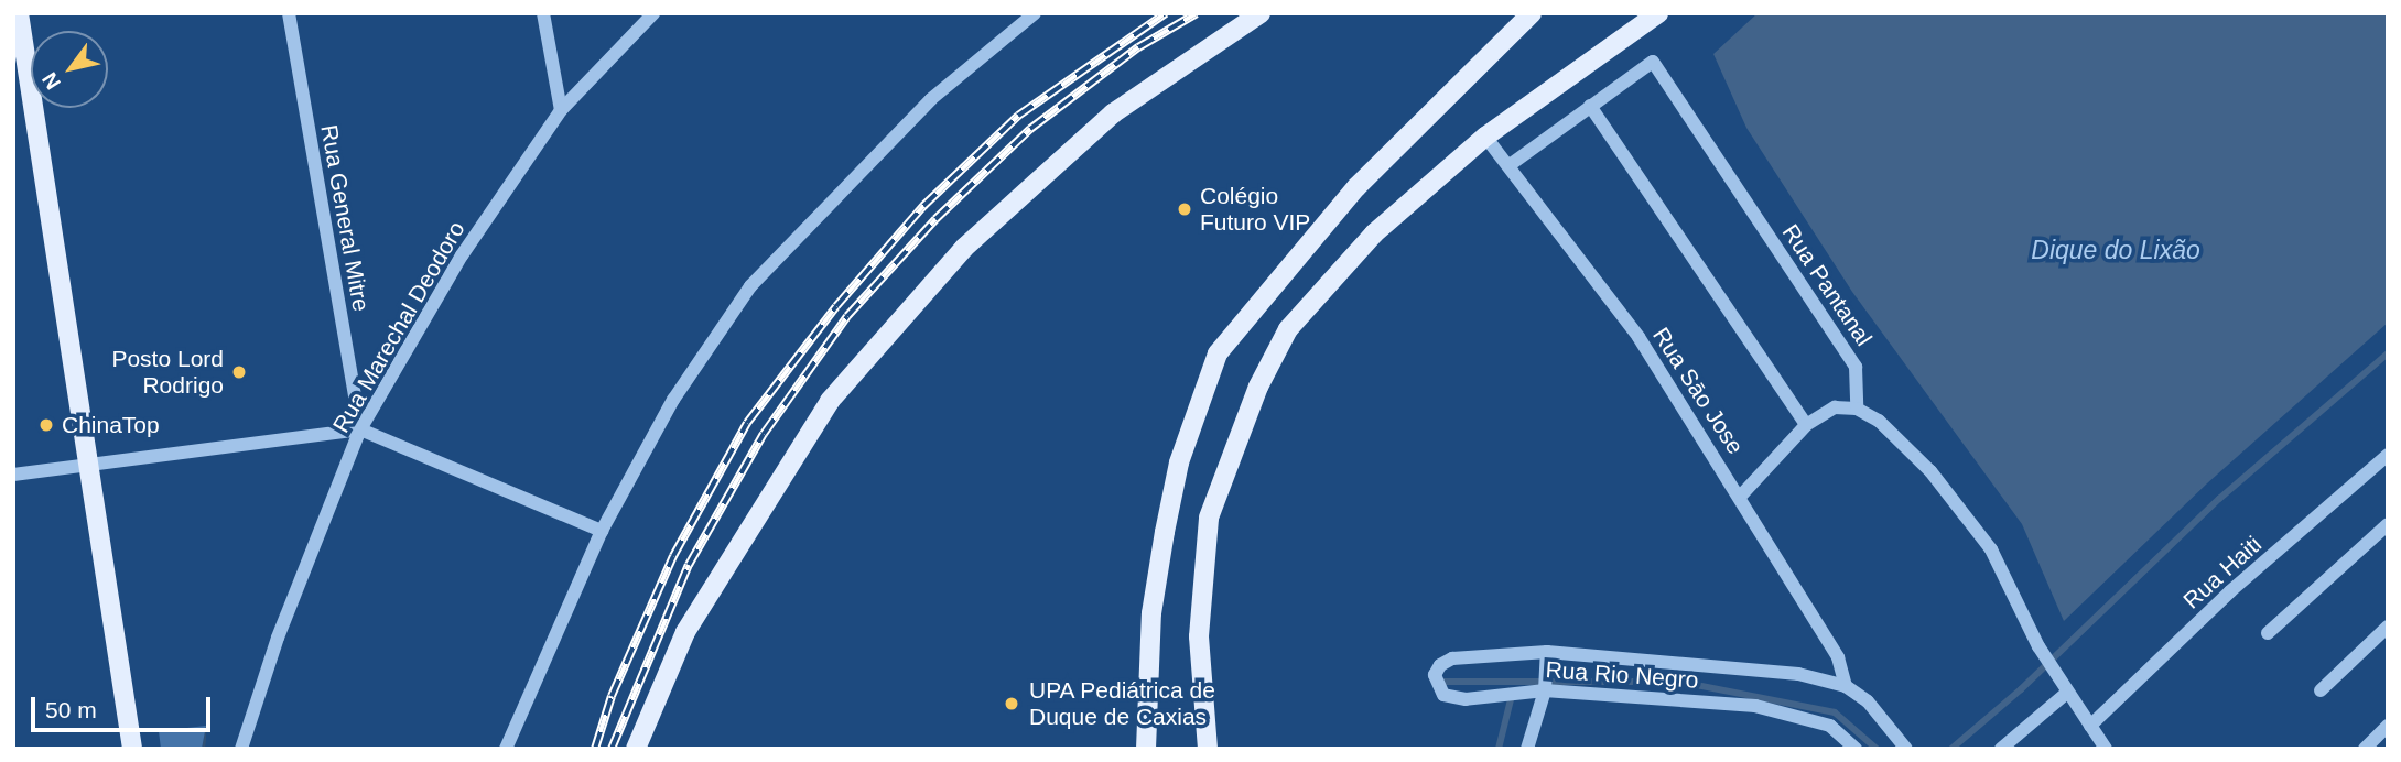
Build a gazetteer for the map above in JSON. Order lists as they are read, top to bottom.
{
  "streets": {
    "street": [
      "Rua General Mitre",
      "Rua Pantanal",
      "Rua Marechal Deodoro",
      "Rua Sāo Jose",
      "Rua Haiti",
      "Rua Rio Negro"
    ]
  },
  "crossings": [
    ["Rua General Mitre", "Rua Marechal Deodoro"],
    ["Rua Pantanal", "Rua Sāo Jose"]
  ],
  "water": ["Dique do Lixão"],
  "places": [
    "Colégio Futuro VIP",
    "Posto Lord Rodrigo",
    "ChinaTop",
    "UPA Pediátrica de Duque de Caxias"
  ],
  "scale_bar": "50 m",
  "north": "bottom left"
}
